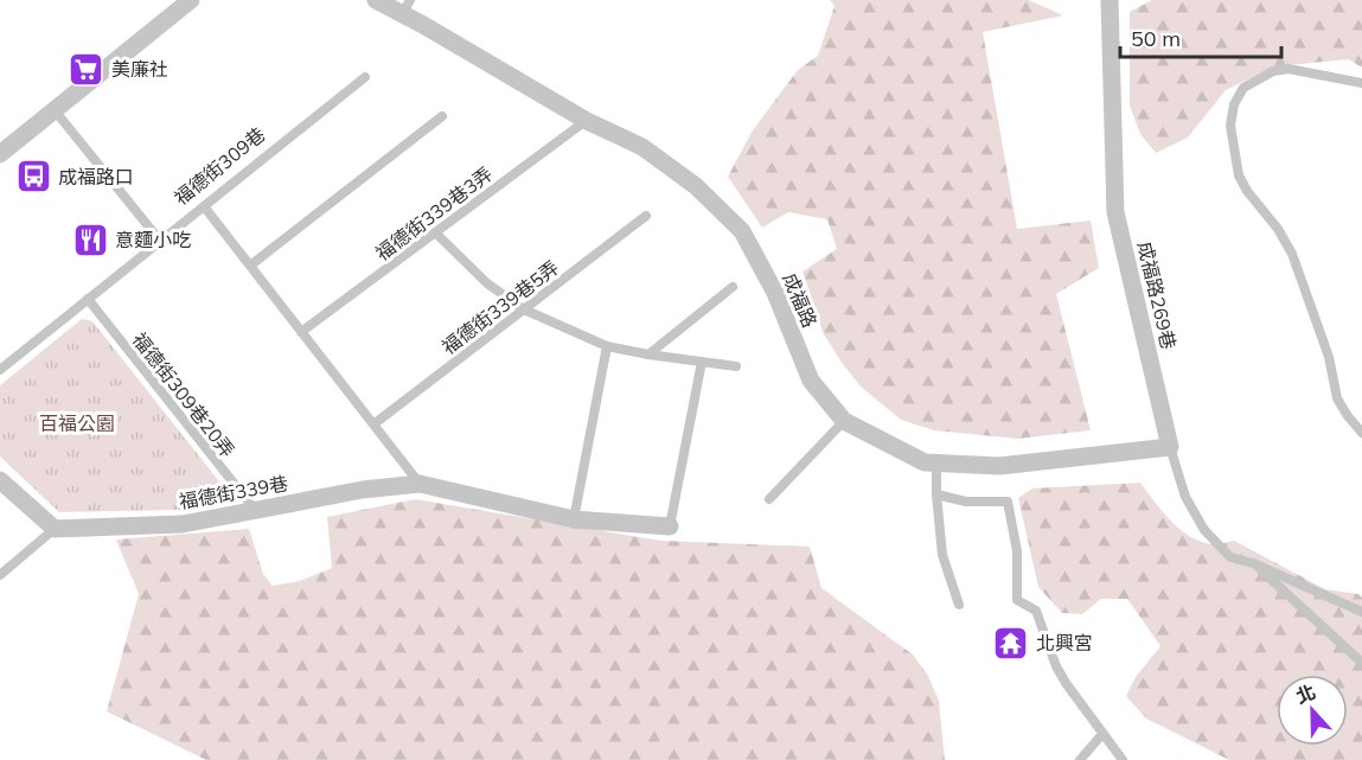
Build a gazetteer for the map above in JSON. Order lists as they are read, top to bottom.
{
  "streets": {
    "street": ["成福路269巷", "成福路", "福德街339巷"],
    "lane": [
      "福德街309巷",
      "福德街339巷3弄",
      "福德街339巷5弄",
      "福德街309巷20弄"
    ]
  },
  "crossings": [
    ["福德街309巷", "福德街309巷20弄"],
    ["福德街339巷3弄", "成福路"],
    ["成福路269巷", "成福路"],
    ["福德街309巷20弄", "福德街339巷"]
  ],
  "parks": ["百福公園"],
  "places": {
    "supermarket": ["美廉社"],
    "bus stop": ["成福路口"],
    "restaurant": ["意麵小吃"],
    "temple": ["北興宮"]
  },
  "scale_bar": "50 m",
  "north": "top"
}
